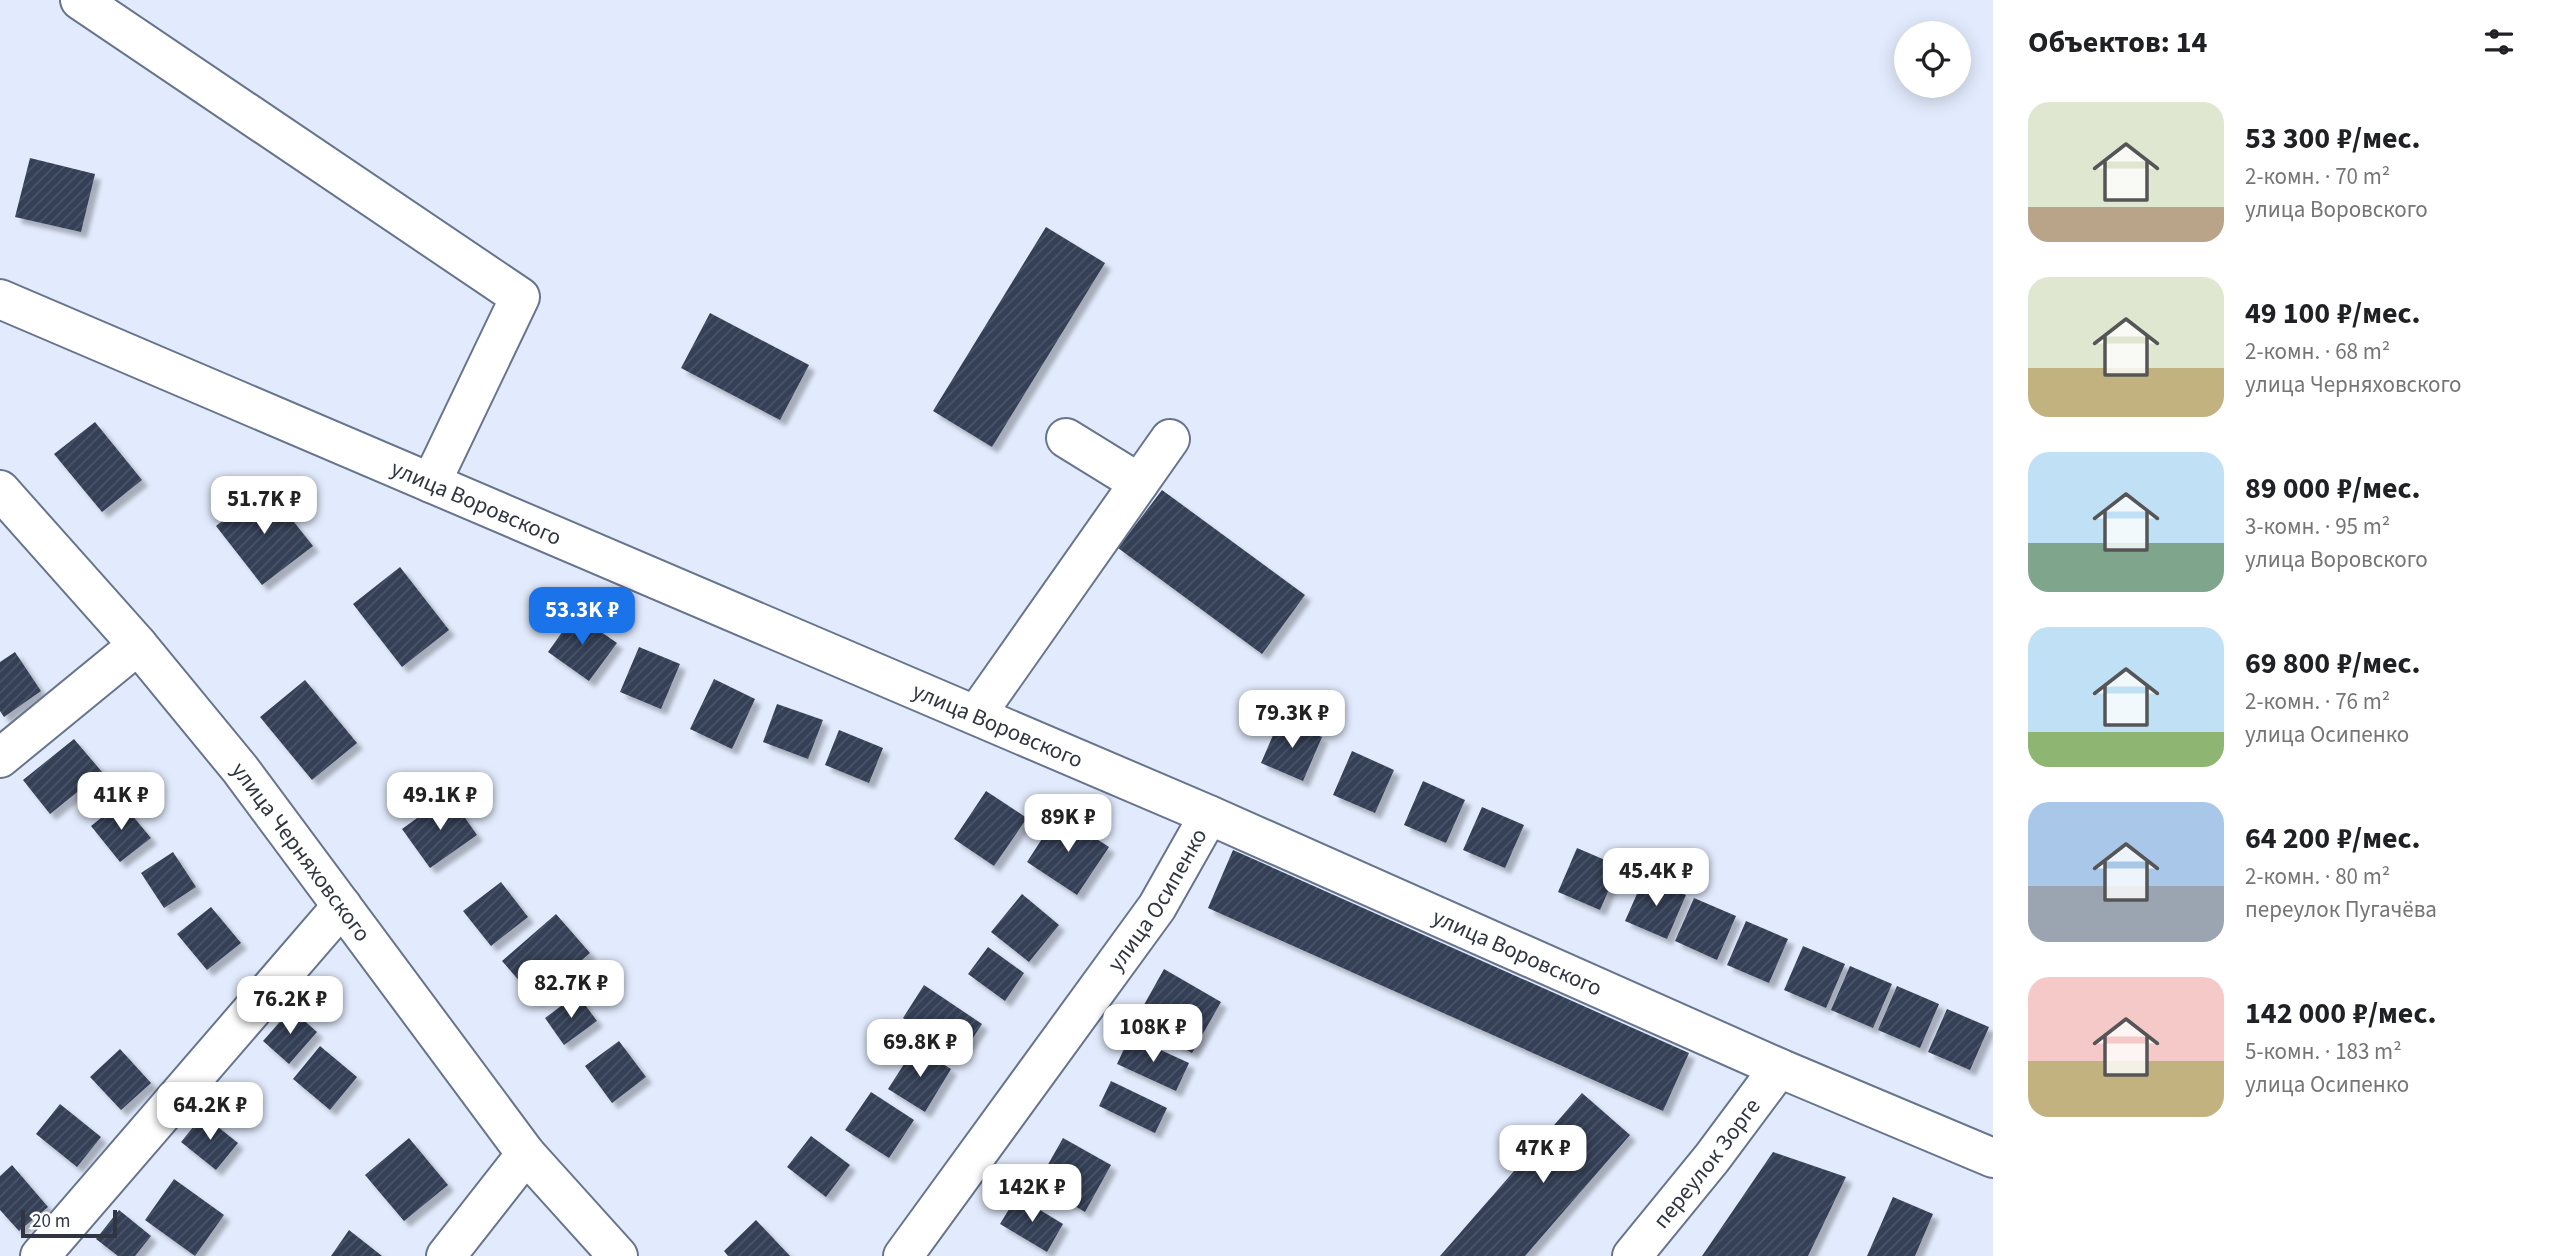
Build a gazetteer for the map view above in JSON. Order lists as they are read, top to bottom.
{
  "streets": {
    "street": [
      "улица Воровского",
      "улица Черняховского",
      "улица Осипенко",
      "переулок Зорге"
    ]
  },
  "crossings": [
    ["улица Воровского", "улица Осипенко"],
    ["улица Воровского", "переулок Зорге"]
  ],
  "scale_bar": "20 m",
  "page": {
    "heading": "Объектов: 14",
    "list": [
      {
        "name": "53 300 ₽/мес.",
        "note": "2-комн. · 70 m² · улица Воровского"
      },
      {
        "name": "49 100 ₽/мес.",
        "note": "2-комн. · 68 m² · улица Черняховского"
      },
      {
        "name": "89 000 ₽/мес.",
        "note": "3-комн. · 95 m² · улица Воровского"
      },
      {
        "name": "69 800 ₽/мес.",
        "note": "2-комн. · 76 m² · улица Осипенко"
      },
      {
        "name": "64 200 ₽/мес.",
        "note": "2-комн. · 80 m² · переулок Пугачёва"
      },
      {
        "name": "142 000 ₽/мес.",
        "note": "5-комн. · 183 m² · улица Осипенко"
      }
    ],
    "price": [
      "51.7K ₽",
      "53.3K ₽",
      "79.3K ₽",
      "41K ₽",
      "49.1K ₽",
      "89K ₽",
      "45.4K ₽",
      "82.7K ₽",
      "76.2K ₽",
      "108K ₽",
      "69.8K ₽",
      "64.2K ₽",
      "47K ₽",
      "142K ₽"
    ],
    "scale": "20 m"
  }
}
